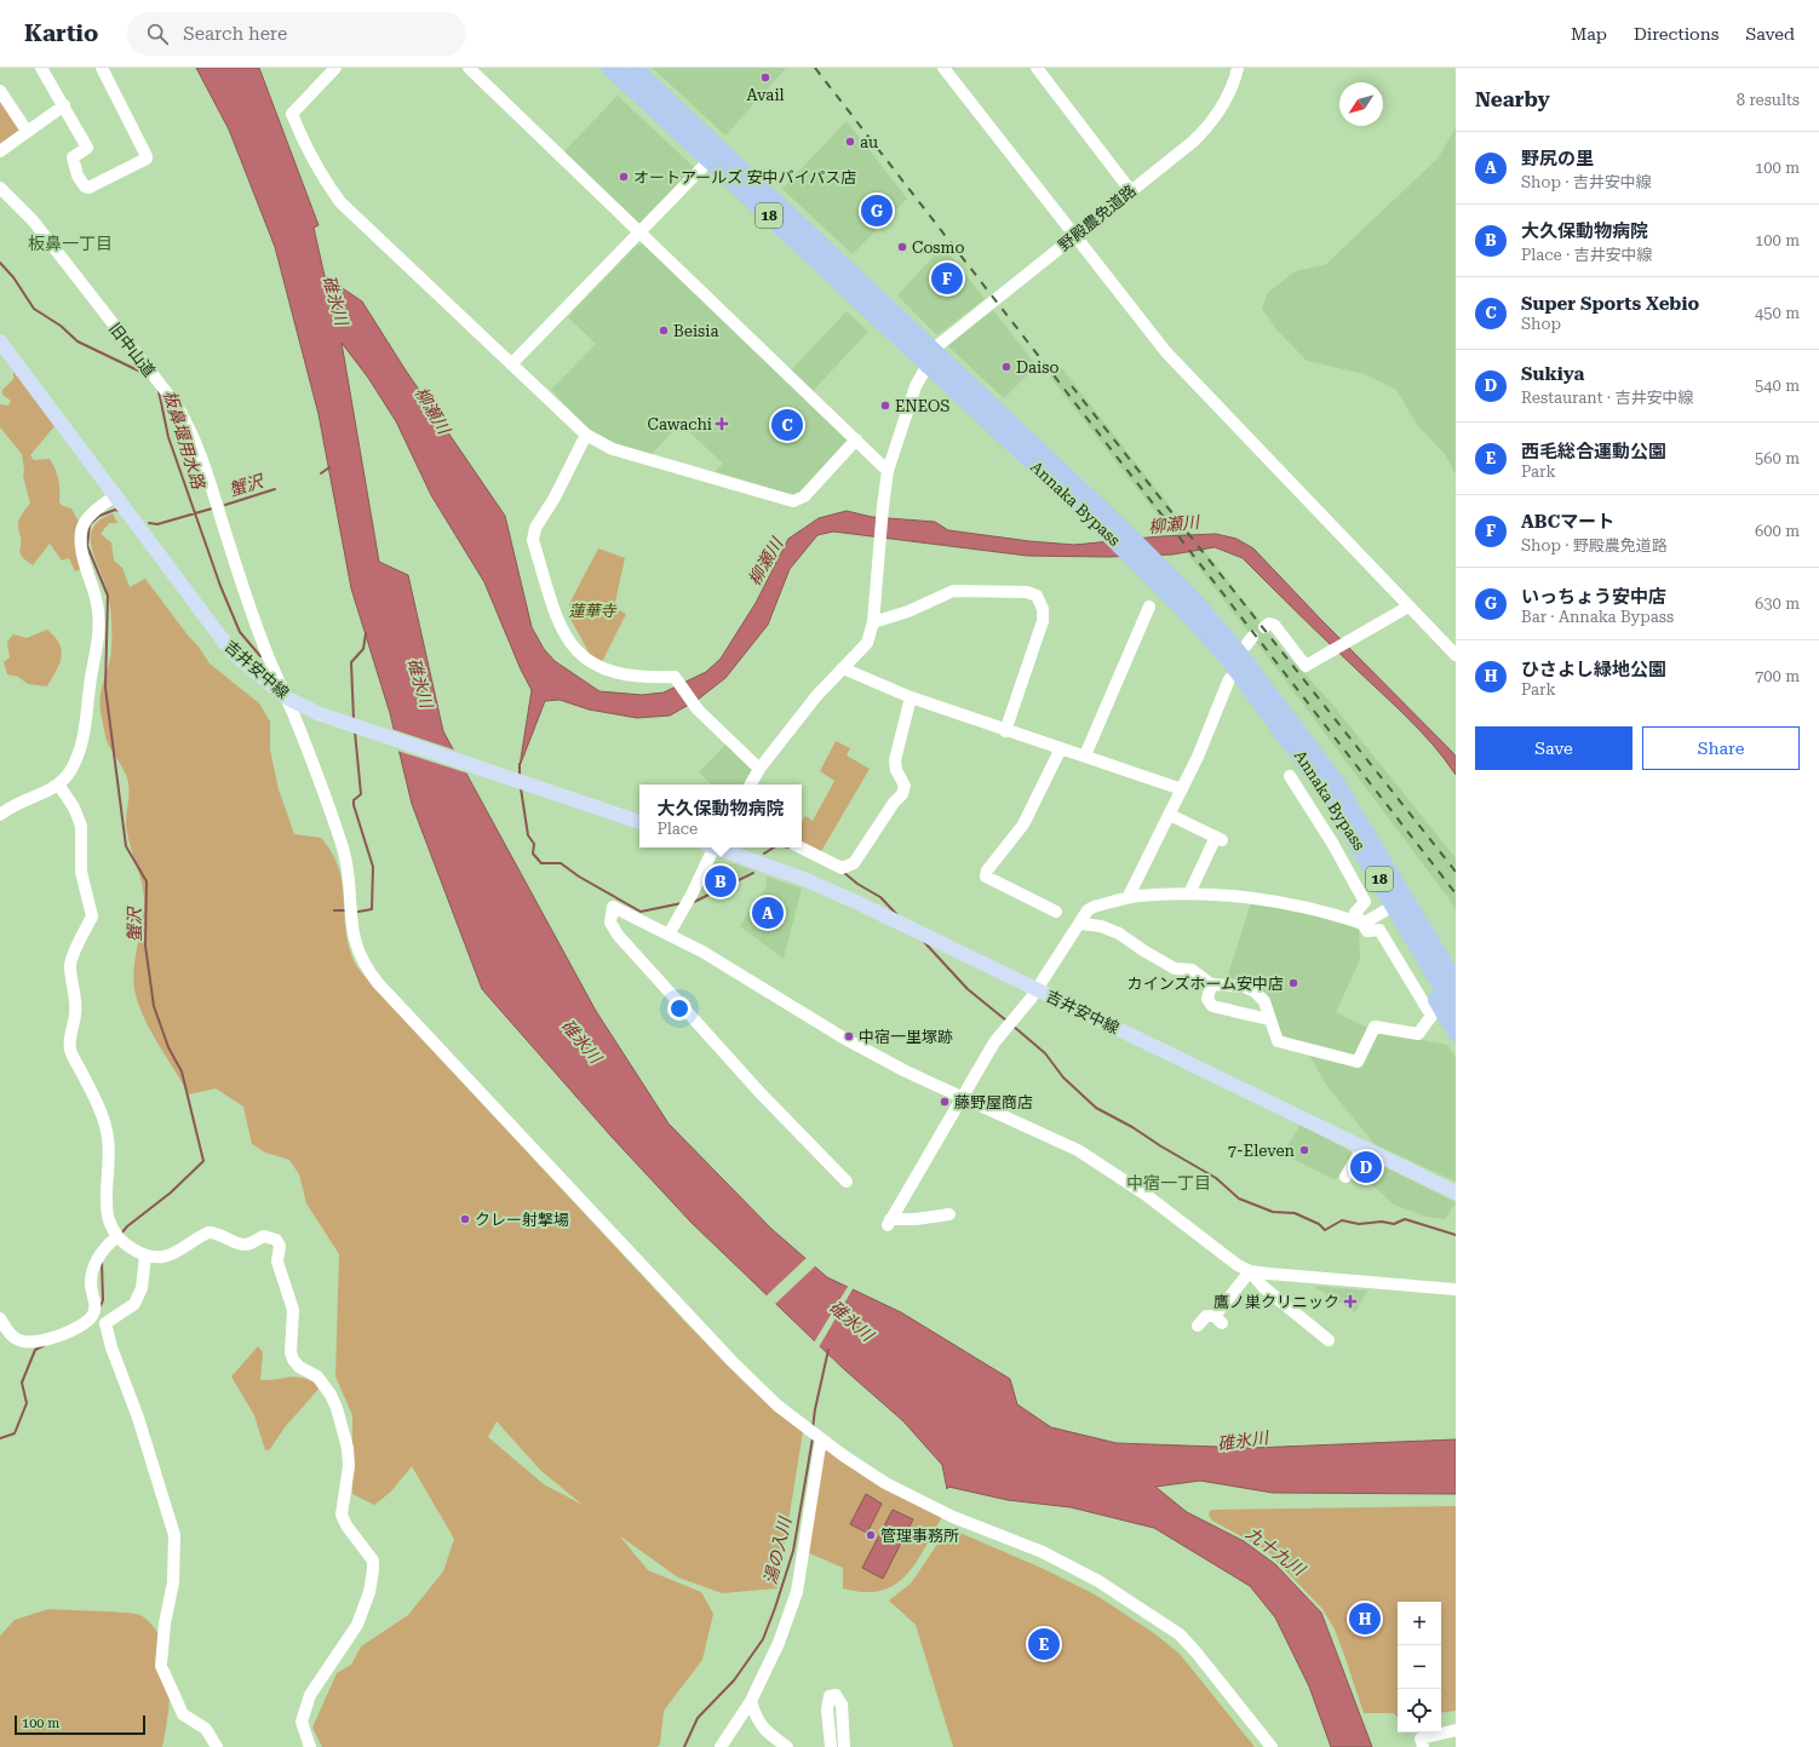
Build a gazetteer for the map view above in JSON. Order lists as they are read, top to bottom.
{
  "streets": {
    "highway": ["18", "Annaka Bypass"],
    "main road": ["吉井安中線"],
    "street": ["野殿農免道路", "旧中山道"]
  },
  "crossings": [
    ["野殿農免道路", "Annaka Bypass"],
    ["旧中山道", "吉井安中線"]
  ],
  "districts": ["板鼻一丁目", "中宿一丁目"],
  "water": [
    "碓氷川",
    "柳瀬川",
    "板鼻堰用水路",
    "蟹沢",
    "湯の入川",
    "九十九川"
  ],
  "parks": ["蓮華寺"],
  "places": {
    "other": [
      "Avail",
      "au",
      "オートアールズ 安中バイパス店",
      "Cosmo",
      "Beisia",
      "Daiso",
      "ENEOS",
      "カインズホーム安中店",
      "中宿一里塚跡",
      "藤野屋商店",
      "7-Eleven",
      "クレー射撃場",
      "管理事務所"
    ],
    "health": ["Cawachi", "鷹ノ巣クリニック"]
  },
  "scale_bar": "100 m",
  "north": "bottom left",
  "page": {
    "header": "Kartio",
    "search": "Search here",
    "nav": ["Map", "Directions", "Saved"],
    "heading": ["Nearby", "8 results"],
    "list": [
      {
        "mark": "A",
        "name": "野尻の里",
        "note": "Shop · 吉井安中線",
        "value": "100 m"
      },
      {
        "mark": "B",
        "name": "大久保動物病院",
        "note": "Place · 吉井安中線",
        "value": "100 m"
      },
      {
        "mark": "C",
        "name": "Super Sports Xebio",
        "note": "Shop",
        "value": "450 m"
      },
      {
        "mark": "D",
        "name": "Sukiya",
        "note": "Restaurant · 吉井安中線",
        "value": "540 m"
      },
      {
        "mark": "E",
        "name": "西毛総合運動公園",
        "note": "Park",
        "value": "560 m"
      },
      {
        "mark": "F",
        "name": "ABCマート",
        "note": "Shop · 野殿農免道路",
        "value": "600 m"
      },
      {
        "mark": "G",
        "name": "いっちょう安中店",
        "note": "Bar · Annaka Bypass",
        "value": "630 m"
      },
      {
        "mark": "H",
        "name": "ひさよし緑地公園",
        "note": "Park",
        "value": "700 m"
      }
    ],
    "pins": [
      "G",
      "F",
      "C",
      "B",
      "A",
      "D",
      "H",
      "E"
    ],
    "buttons": ["Save", "Share"],
    "popup": ["大久保動物病院", "Place"],
    "map_buttons": ["+", "−"],
    "scale": "100 m"
  }
}
